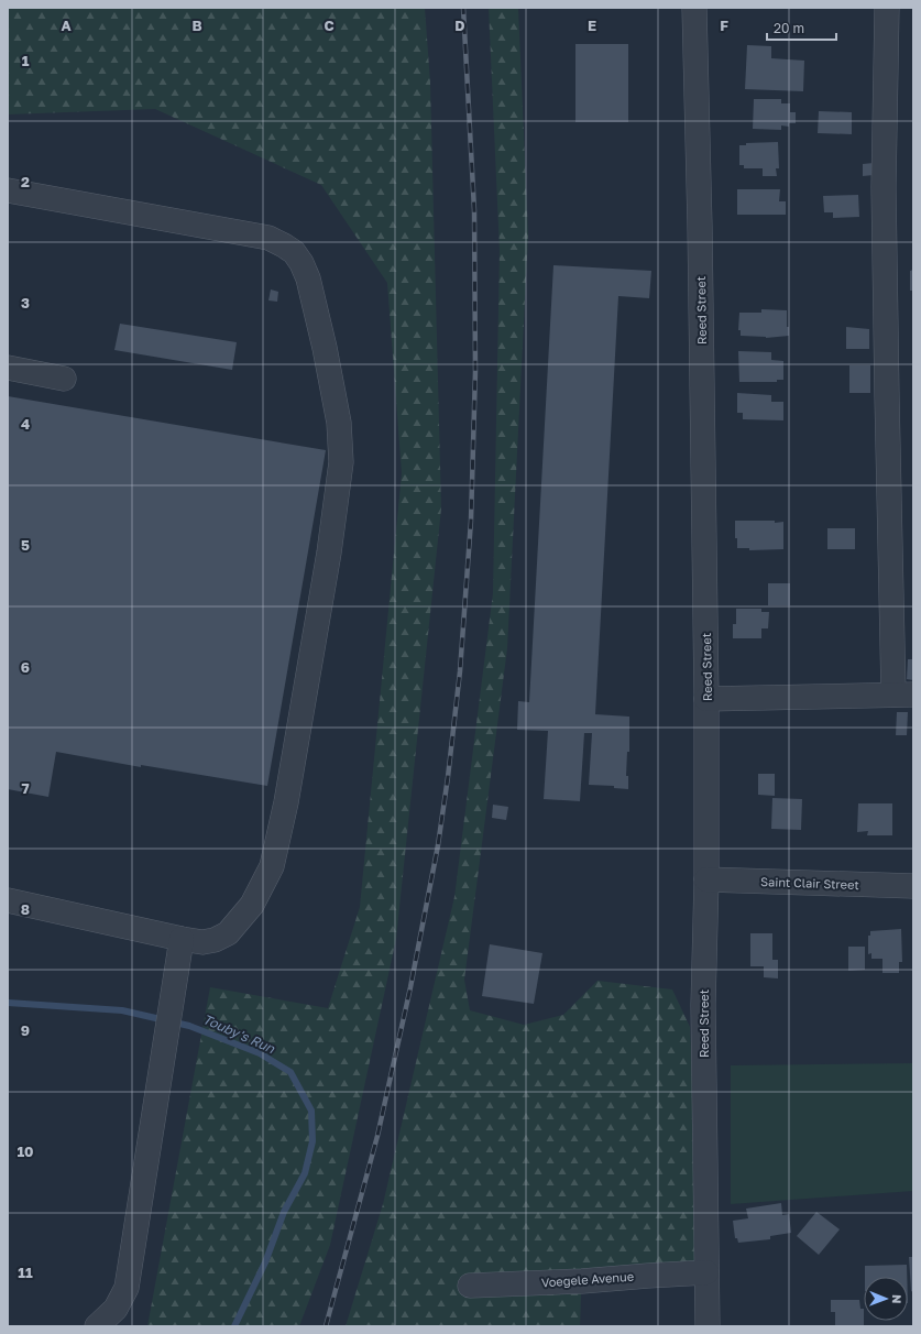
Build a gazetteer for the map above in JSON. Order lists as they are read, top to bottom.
{
  "streets": {
    "street": ["Reed Street", "Saint Clair Street", "Voegele Avenue"]
  },
  "crossings": [
    ["Reed Street", "Saint Clair Street"],
    ["Reed Street", "Voegele Avenue"]
  ],
  "water": ["Touby's Run"],
  "scale_bar": "20 m",
  "north": "right",
  "grid": {
    "columns": [
      "A",
      "B",
      "C",
      "D",
      "E",
      "F"
    ],
    "rows": [
      "1",
      "2",
      "3",
      "4",
      "5",
      "6",
      "7",
      "8",
      "9",
      "10",
      "11"
    ]
  }
}
